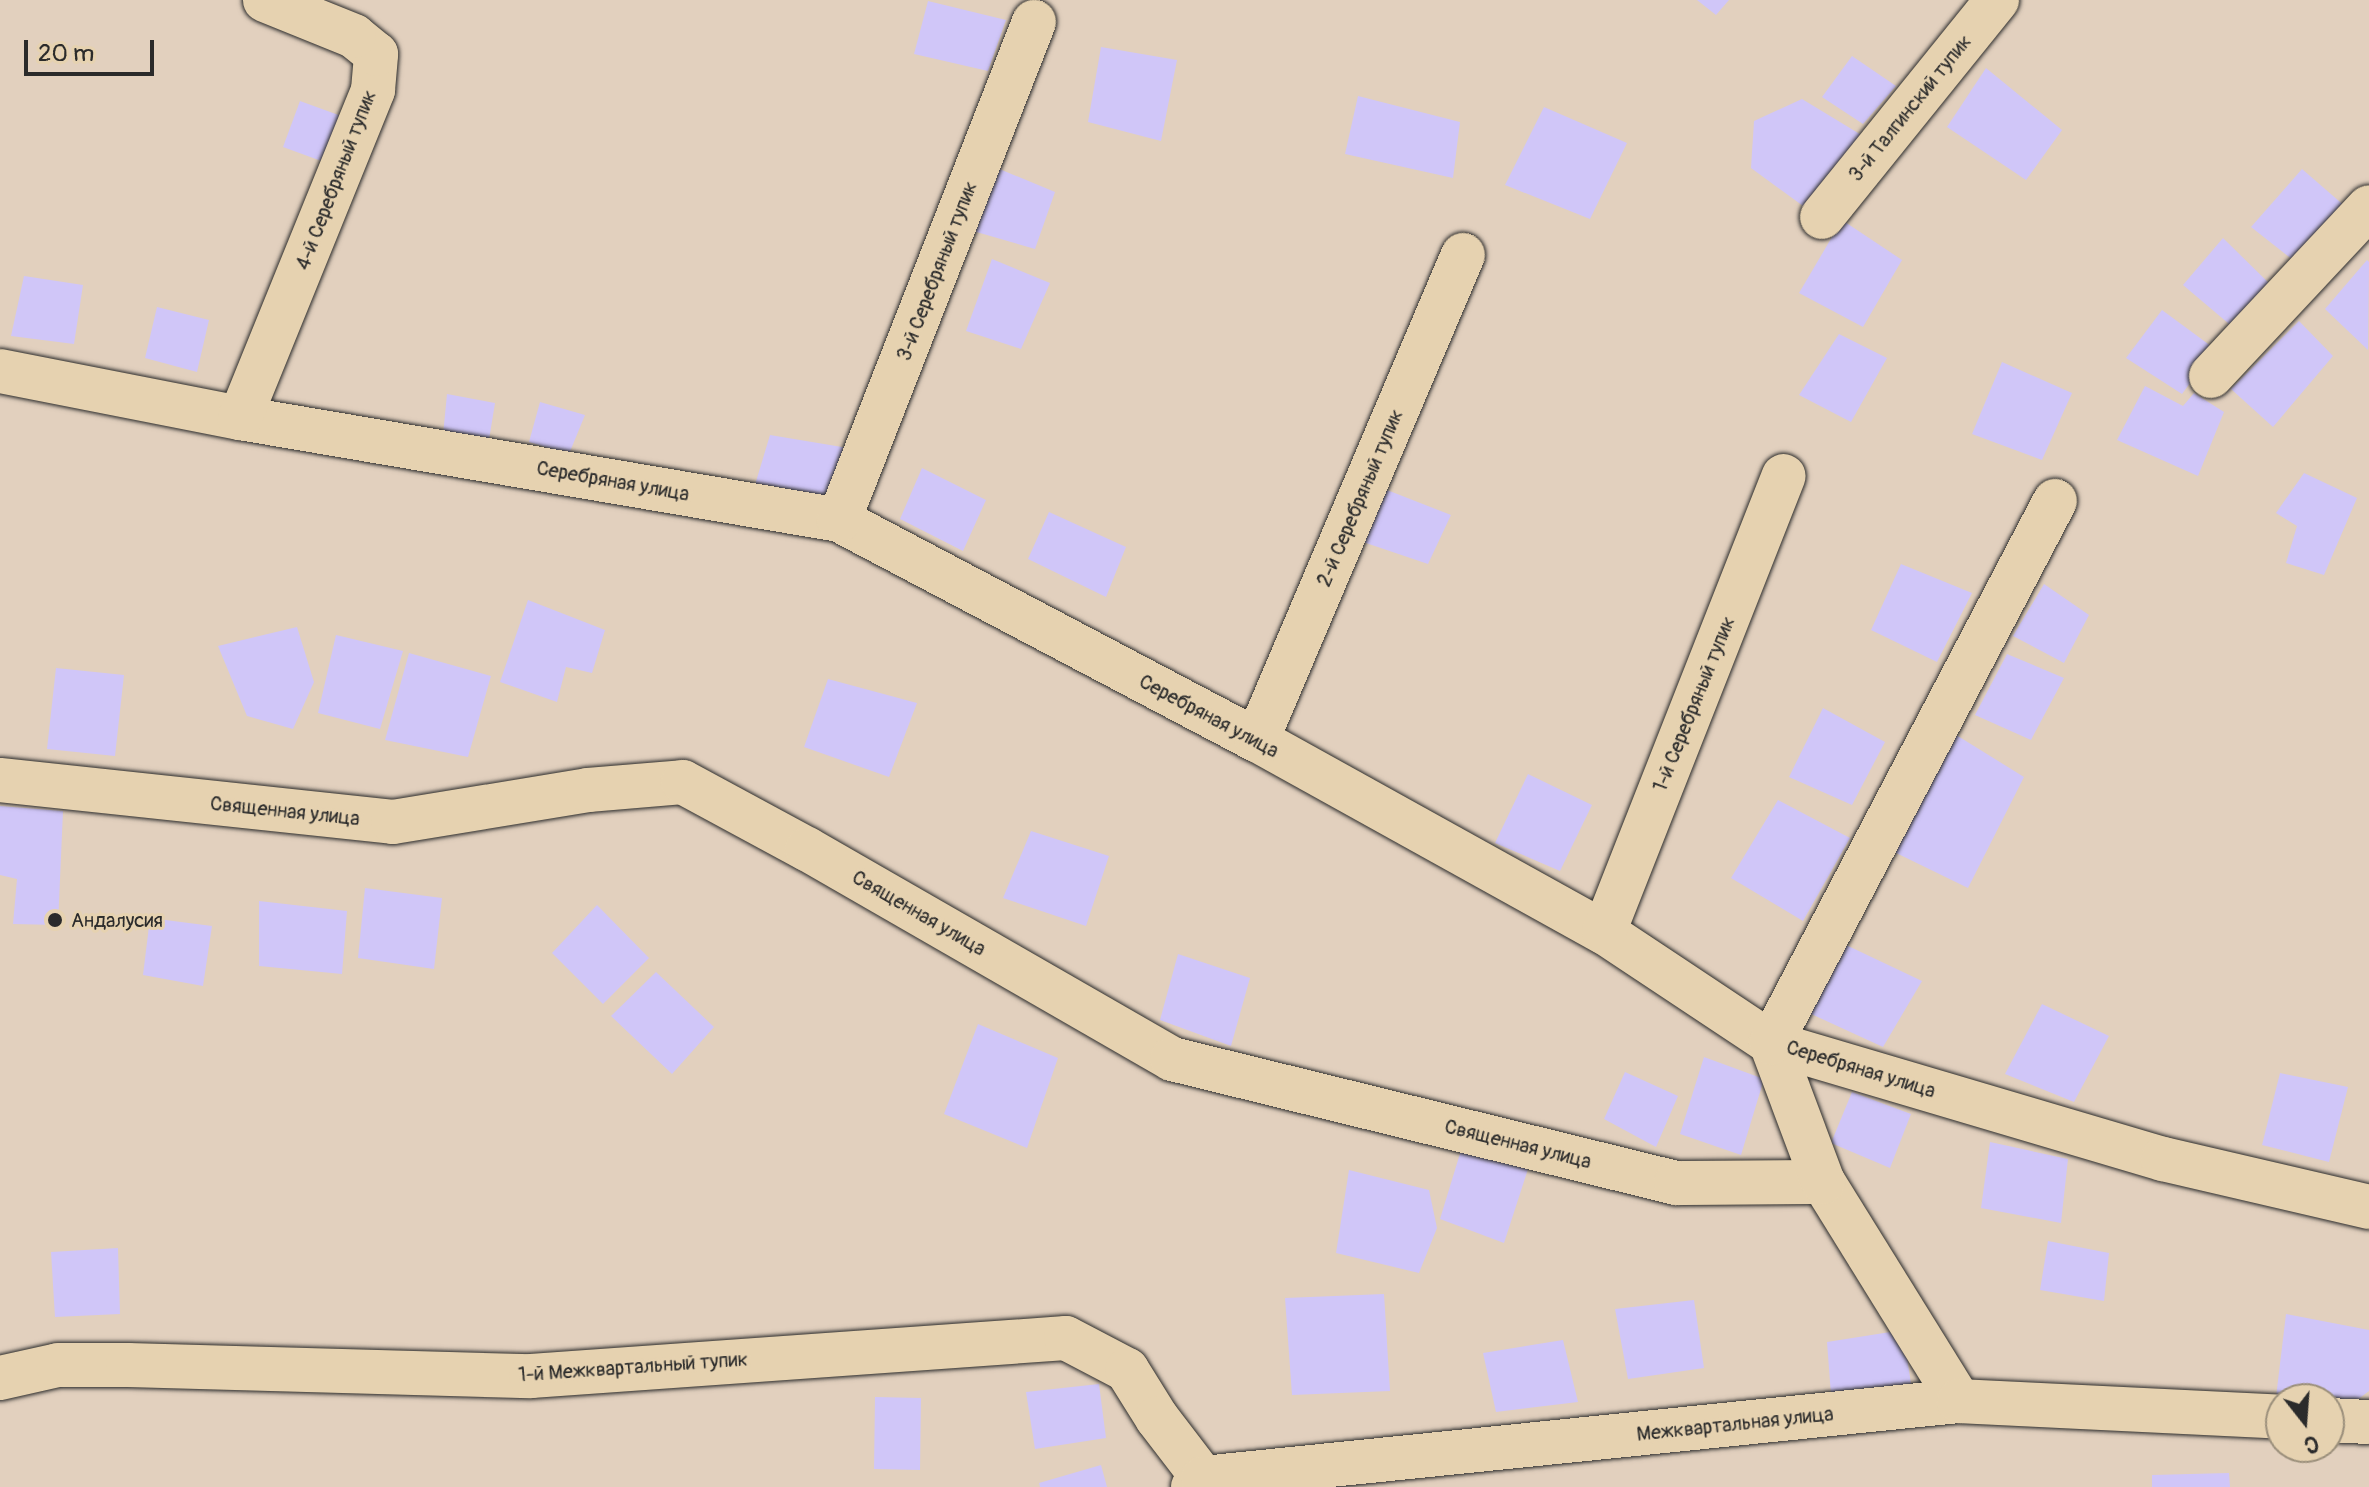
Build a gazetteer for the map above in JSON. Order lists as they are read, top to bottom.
{
  "streets": {
    "street": [
      "3-й Талгинский тупик",
      "4-й Серебряный тупик",
      "3-й Серебряный тупик",
      "Серебряная улица",
      "2-й Серебряный тупик",
      "1-й Серебряный тупик",
      "Священная улица",
      "1-й Межквартальный тупик",
      "Межквартальная улица"
    ]
  },
  "crossings": [
    ["4-й Серебряный тупик", "Серебряная улица"],
    ["3-й Серебряный тупик", "Серебряная улица"],
    ["Серебряная улица", "2-й Серебряный тупик"],
    ["Серебряная улица", "1-й Серебряный тупик"],
    ["1-й Межквартальный тупик", "Межквартальная улица"]
  ],
  "places": ["Андалусия"],
  "scale_bar": "20 m",
  "north": "bottom"
}
